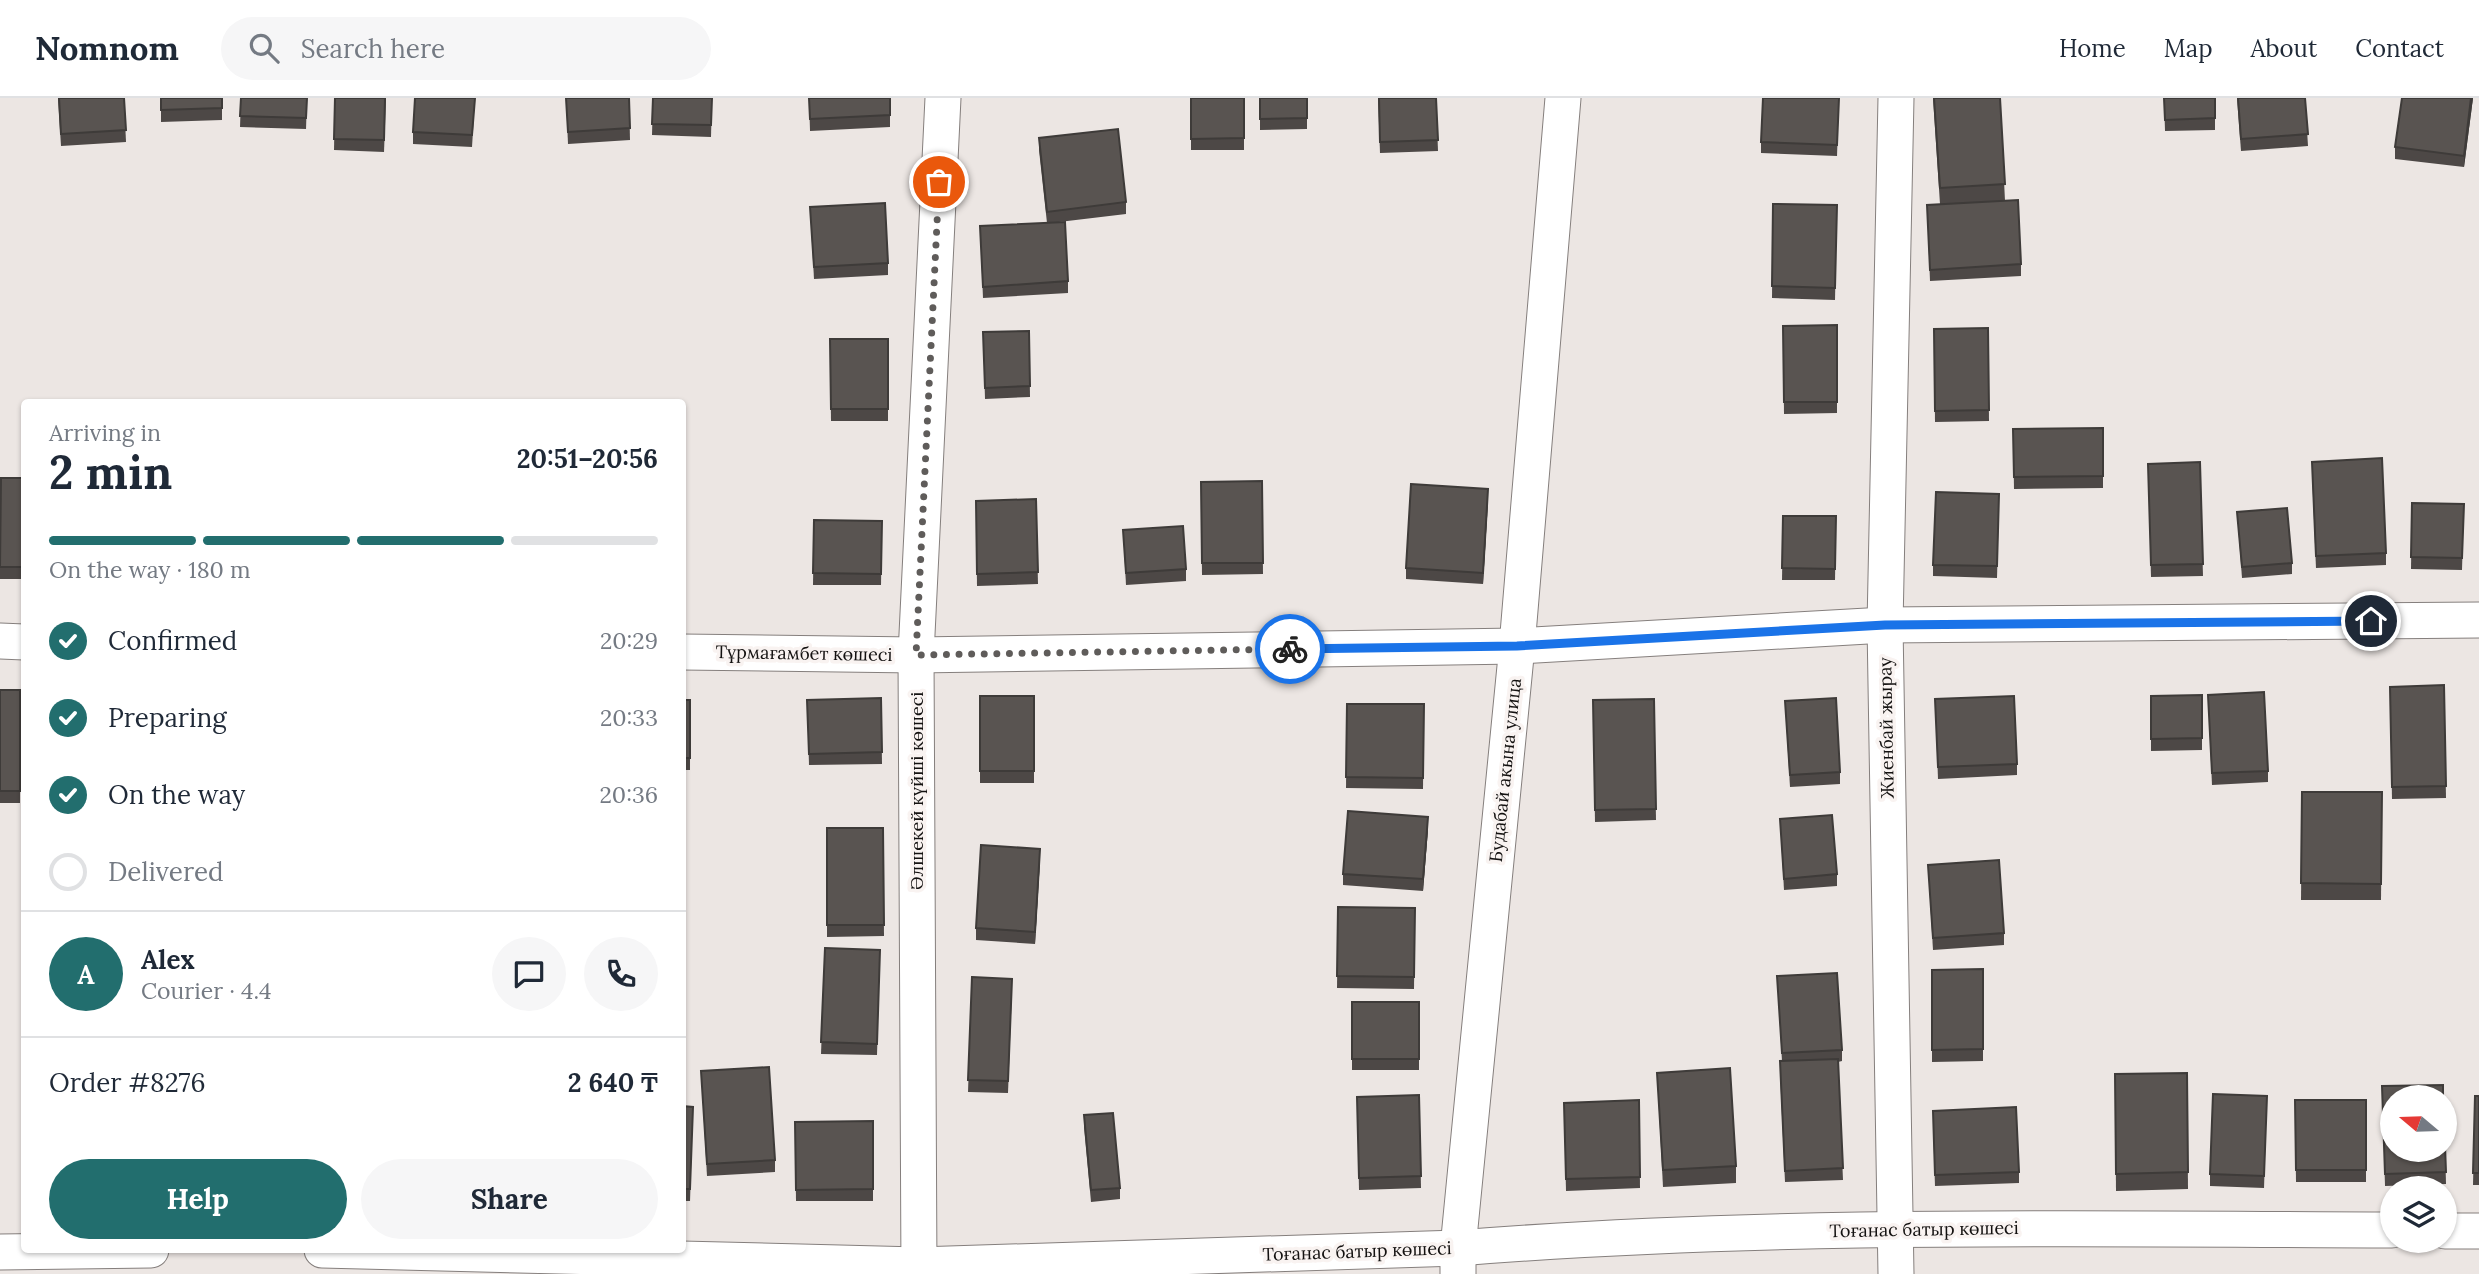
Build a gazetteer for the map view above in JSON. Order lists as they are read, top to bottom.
{
  "streets": {
    "street": [
      "Тұрмағамбет көшесі",
      "Жиенбай жырау",
      "Будабай акына улица",
      "Әлшекей күйші көшесі",
      "Тоғанас батыр көшесі"
    ]
  },
  "crossings": [
    ["Тұрмағамбет көшесі", "Жиенбай жырау"],
    ["Тұрмағамбет көшесі", "Будабай акына улица"],
    ["Тұрмағамбет көшесі", "Әлшекей күйші көшесі"],
    ["Жиенбай жырау", "Тоғанас батыр көшесі"],
    ["Будабай акына улица", "Тоғанас батыр көшесі"],
    ["Әлшекей күйші көшесі", "Тоғанас батыр көшесі"]
  ],
  "north": "left",
  "page": {
    "header": "Nomnom",
    "search": "Search here",
    "nav": [
      "Home",
      "Map",
      "About",
      "Contact"
    ],
    "heading": ["2 min", "Arriving in", "20:51–20:56"],
    "panel": [
      "Alex",
      "Courier · 4.4",
      "Order #8276",
      "2 640 ₸"
    ],
    "bar": "On the way · 180 m",
    "list": [
      ["Confirmed", "20:29"],
      ["Preparing", "20:33"],
      ["On the way", "20:36"],
      "Delivered"
    ],
    "round": "A",
    "buttons": ["Help", "Share"]
  }
}
